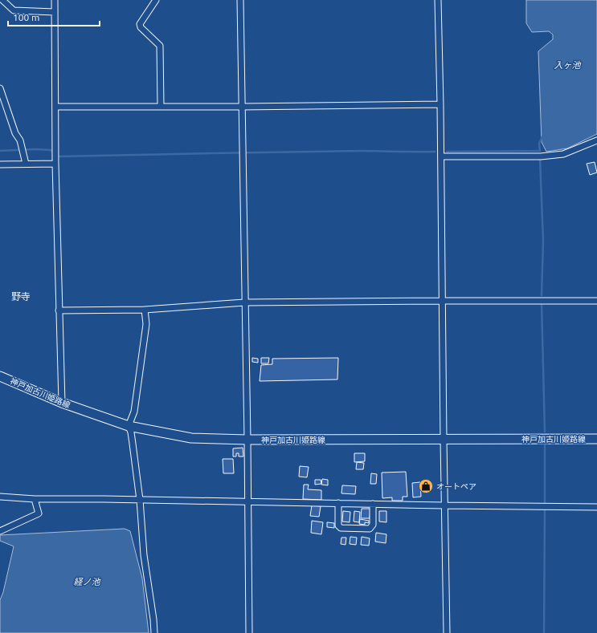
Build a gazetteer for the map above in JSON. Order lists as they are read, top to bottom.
{
  "streets": {
    "main road": ["神戸加古川姫路線"]
  },
  "districts": ["野寺"],
  "water": ["入ヶ池", "経ノ池"],
  "places": {
    "shop": ["オートペア"]
  },
  "scale_bar": "100 m"
}
